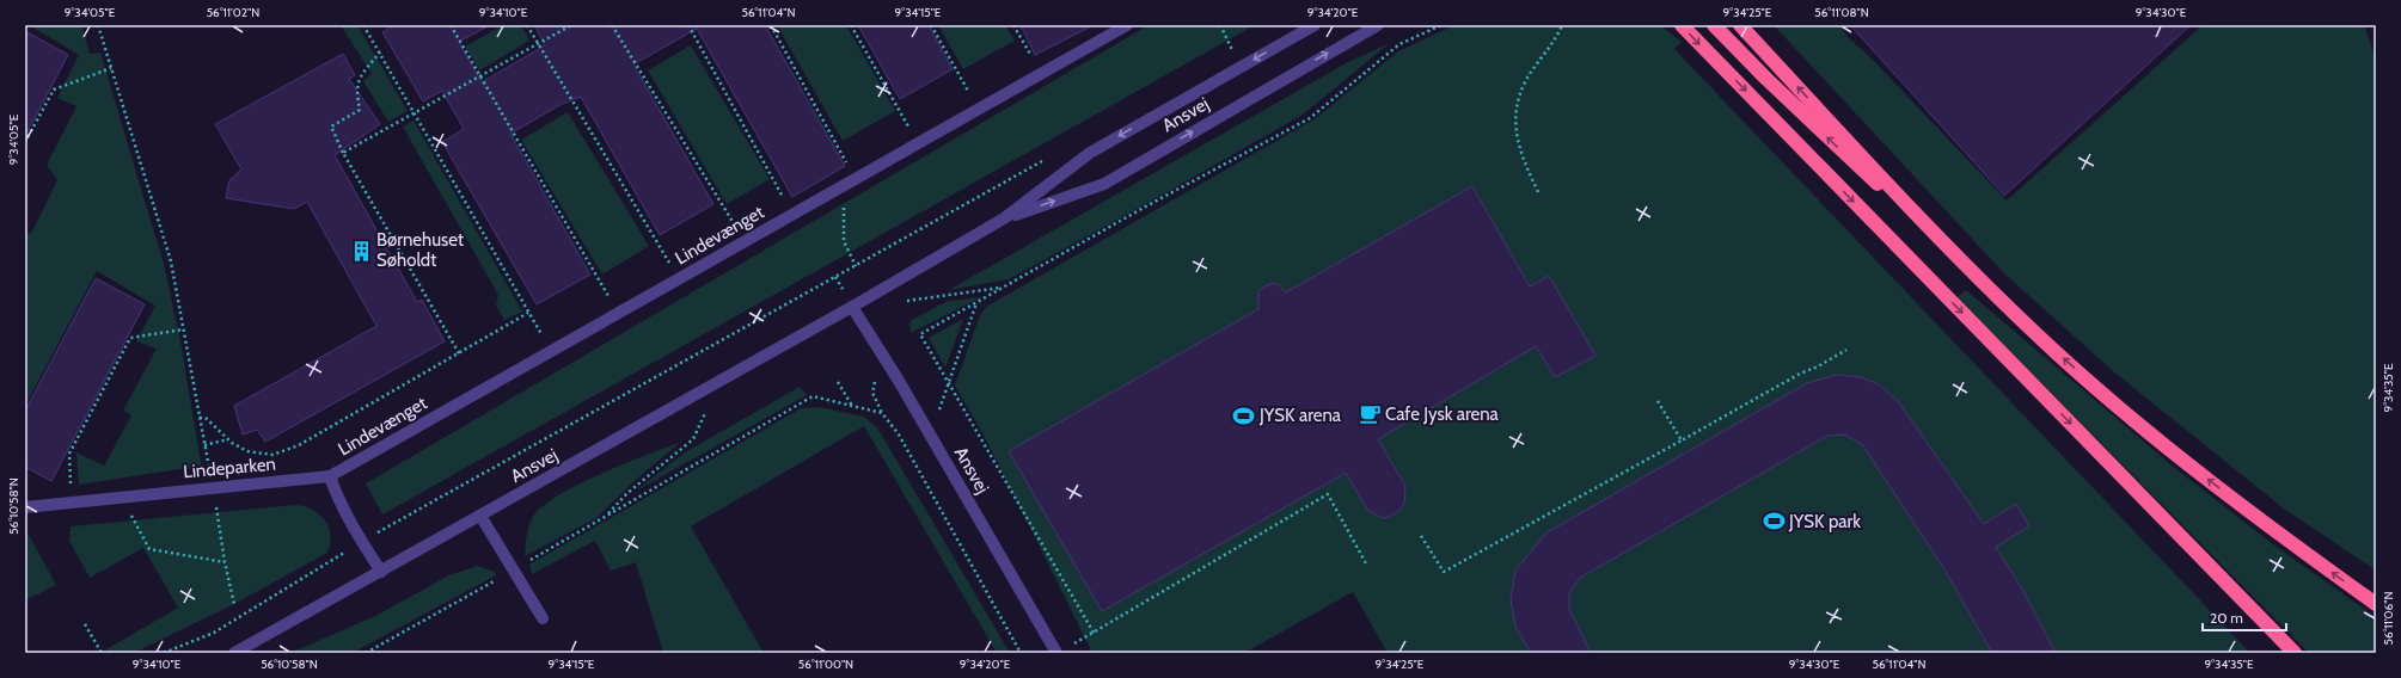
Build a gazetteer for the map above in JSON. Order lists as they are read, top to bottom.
{
  "streets": {
    "street": ["Ansvej", "Lindevænget", "Lindeparken"]
  },
  "crossings": [
    ["Lindevænget", "Lindeparken"]
  ],
  "places": {
    "building": ["Børnehuset Søholdt"],
    "cafe": ["Cafe Jysk arena"],
    "sports": ["JYSK arena", "JYSK park"]
  },
  "scale_bar": "20 m",
  "coordinates": [
    "9°34'05\"E",
    "56°11'02\"N",
    "9°34'10\"E",
    "56°11'04\"N",
    "9°34'15\"E",
    "9°34'20\"E",
    "9°34'25\"E",
    "56°11'08\"N",
    "9°34'30\"E",
    "9°34'35\"E",
    "56°10'58\"N",
    "56°11'06\"N",
    "56°11'00\"N"
  ]
}
